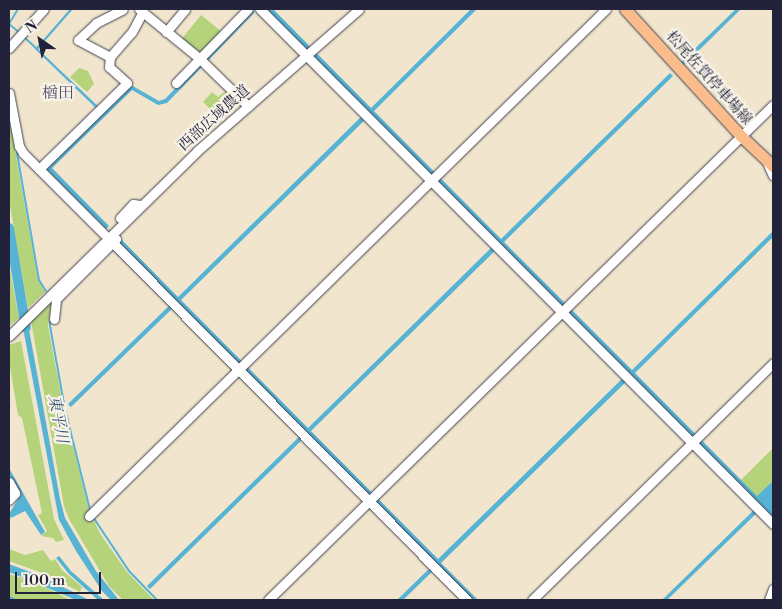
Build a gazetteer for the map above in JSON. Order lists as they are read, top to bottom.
{
  "streets": {
    "main road": ["松尾佐賀停車場線"],
    "street": ["西部広域農道"]
  },
  "districts": ["楢田"],
  "water": ["東平川"],
  "scale_bar": "100 m",
  "north": "top left"
}
